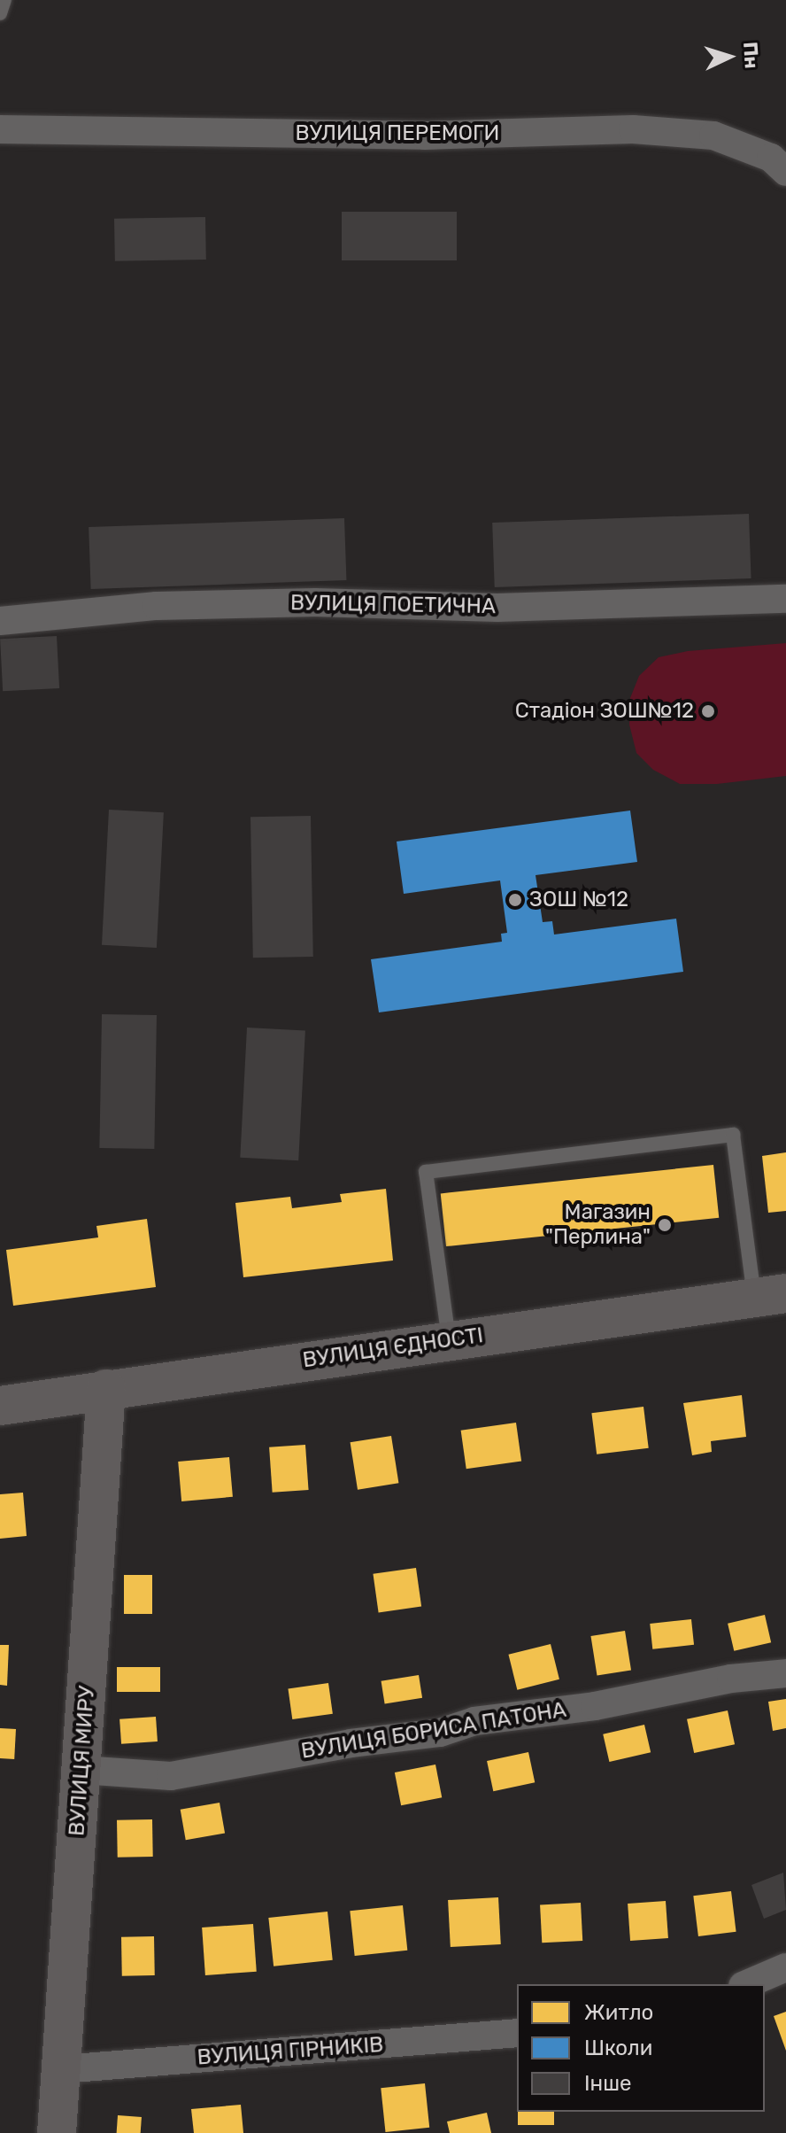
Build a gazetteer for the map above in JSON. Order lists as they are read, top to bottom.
{
  "streets": {
    "street": [
      "ВУЛИЦЯ ПЕРЕМОГИ",
      "ВУЛИЦЯ ПОЕТИЧНА",
      "ВУЛИЦЯ ЄДНОСТІ",
      "ВУЛИЦЯ БОРИСА ПАТОНА",
      "ВУЛИЦЯ МИРУ",
      "ВУЛИЦЯ ГІРНИКІВ"
    ]
  },
  "crossings": [
    ["ВУЛИЦЯ ЄДНОСТІ", "ВУЛИЦЯ МИРУ"],
    ["ВУЛИЦЯ БОРИСА ПАТОНА", "ВУЛИЦЯ МИРУ"],
    ["ВУЛИЦЯ МИРУ", "ВУЛИЦЯ ГІРНИКІВ"]
  ],
  "places": ["Стадіон ЗОШ№12", "ЗОШ №12", "Магазин \"Перлина\""],
  "legend": ["Житло", "Школи", "Інше"],
  "north": "right"
}
